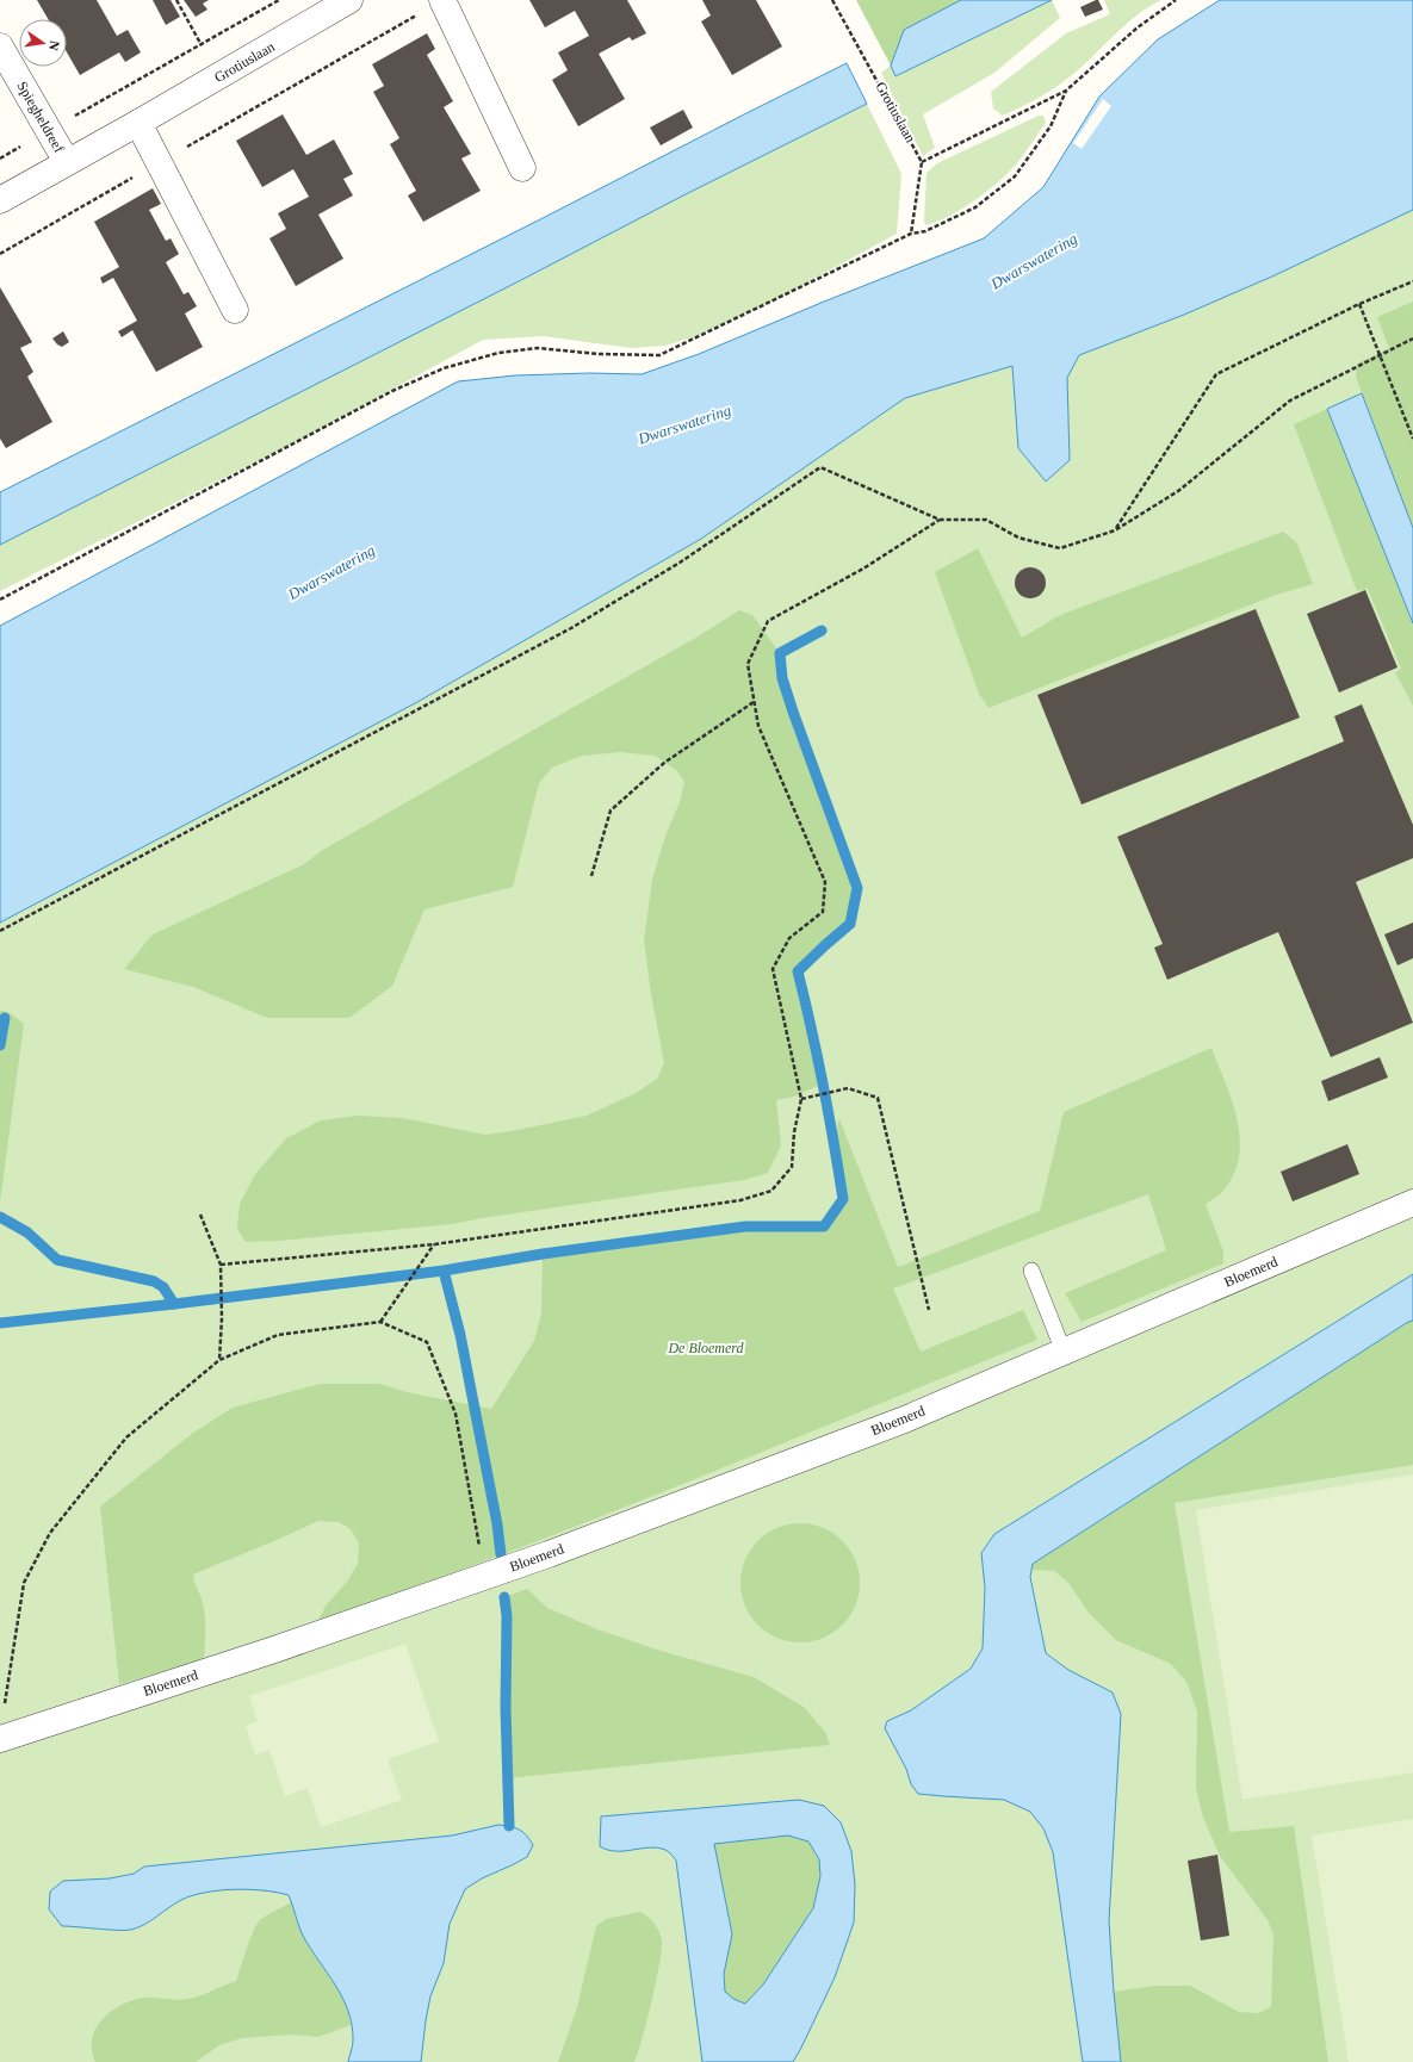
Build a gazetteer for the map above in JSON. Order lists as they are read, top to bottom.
{
  "streets": {
    "street": ["Grotiuslaan", "Spiegheldreef", "Bloemerd"]
  },
  "crossings": [
    ["Grotiuslaan", "Spiegheldreef"]
  ],
  "water": ["Dwarswatering"],
  "parks": ["De Bloemerd"],
  "north": "right"
}
